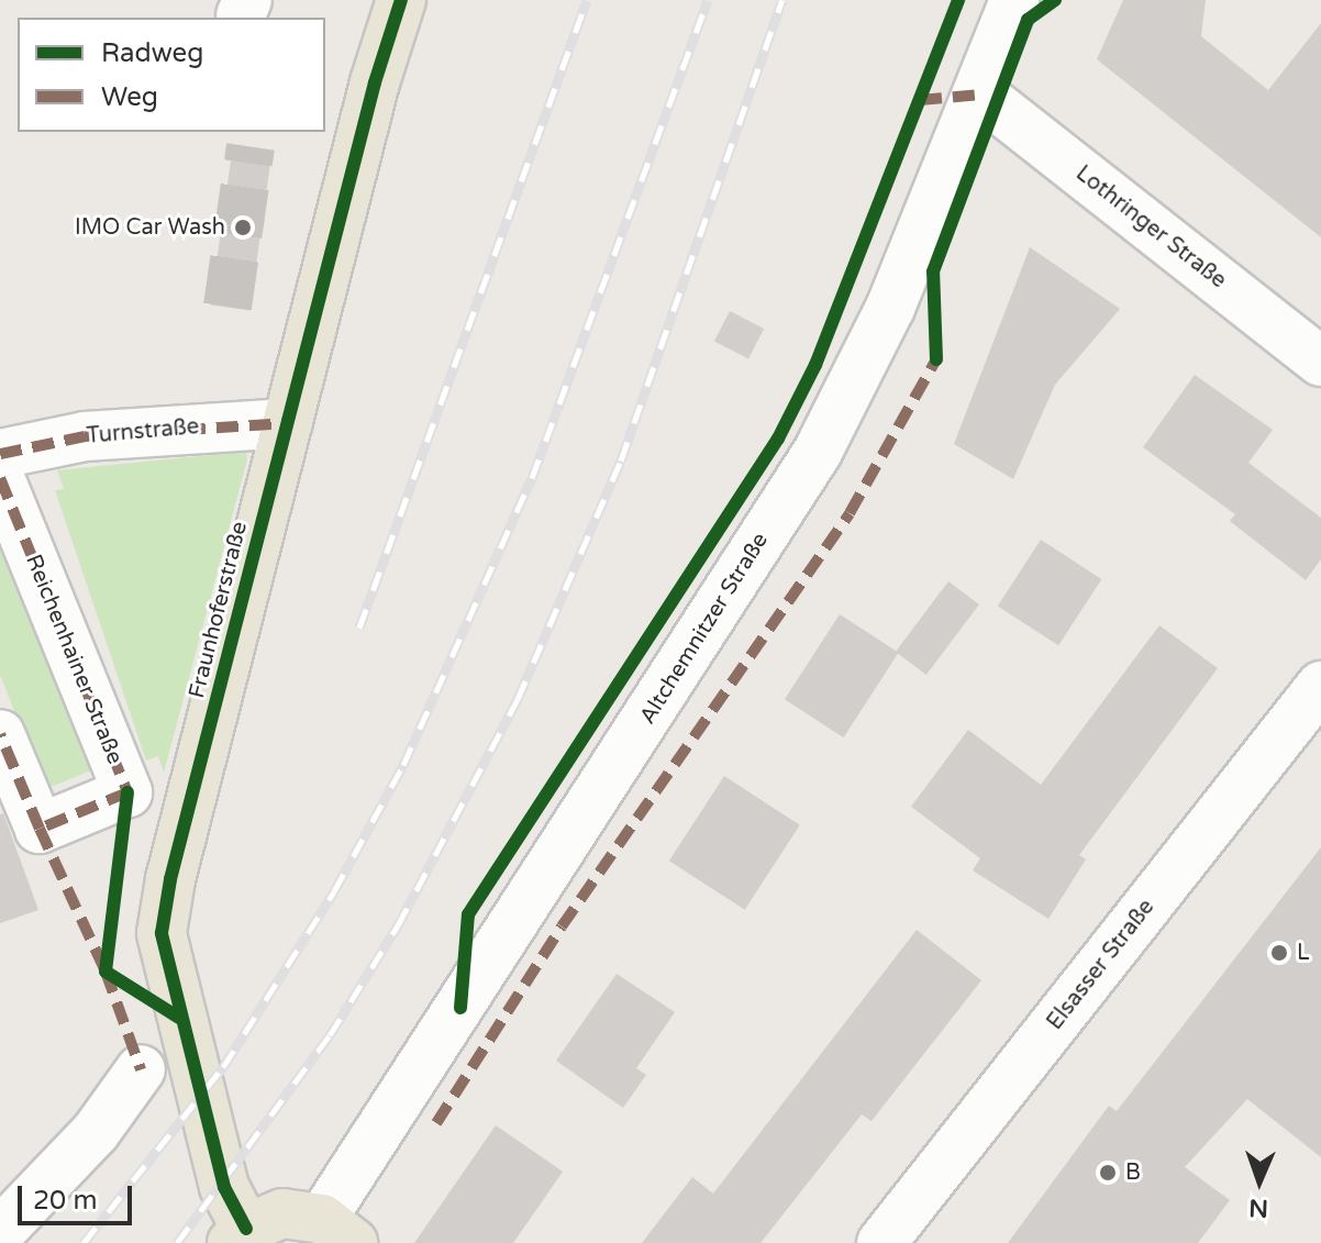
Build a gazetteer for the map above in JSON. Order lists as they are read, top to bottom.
{
  "streets": {
    "main road": ["Fraunhoferstraße"],
    "street": [
      "Lothringer Straße",
      "Turnstraße",
      "Altchemnitzer Straße",
      "Reichenhainer Straße",
      "Elsasser Straße"
    ]
  },
  "crossings": [
    ["Lothringer Straße", "Altchemnitzer Straße"],
    ["Turnstraße", "Fraunhoferstraße"]
  ],
  "places": ["IMO Car Wash", "L", "B"],
  "legend": ["Radweg", "Weg"],
  "scale_bar": "20 m",
  "north": "bottom"
}
